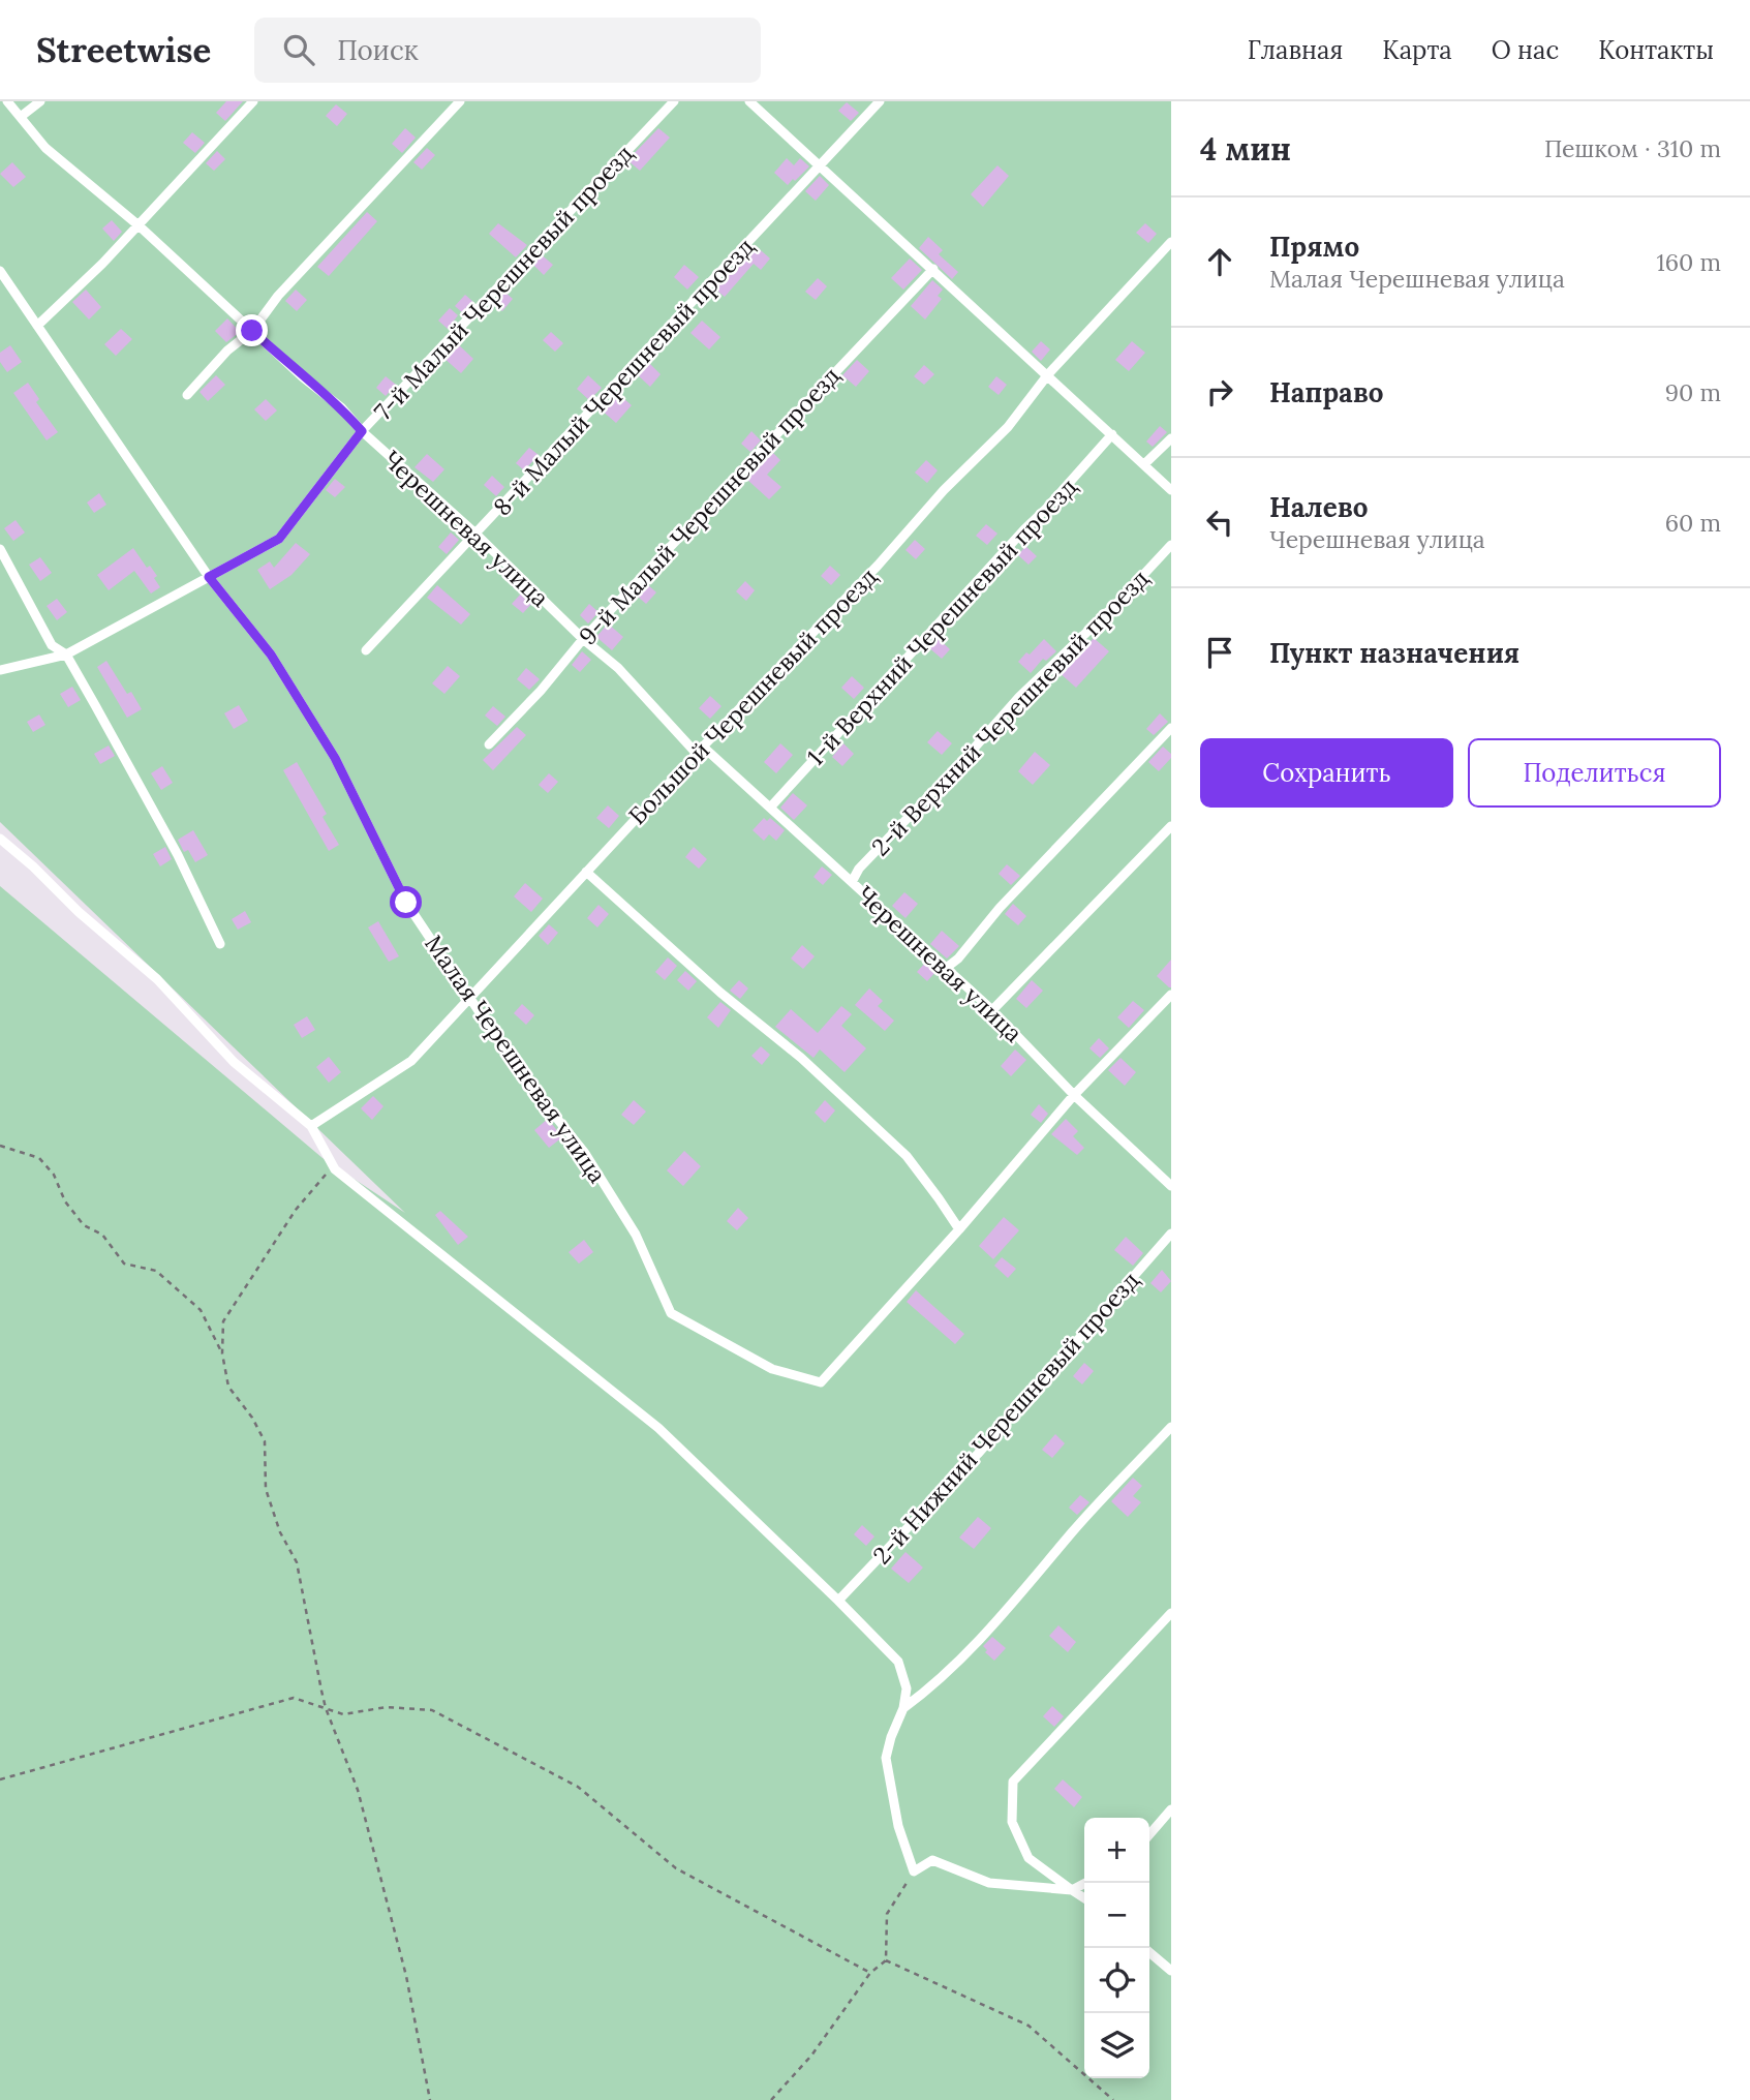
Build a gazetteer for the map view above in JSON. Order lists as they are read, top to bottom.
{
  "streets": {
    "lane": [
      "7-й Малый Черешневый проезд",
      "8-й Малый Черешневый проезд",
      "9-й Малый Черешневый проезд",
      "Черешневая улица",
      "1-й Верхний Черешневый проезд",
      "Большой Черешневый проезд",
      "2-й Верхний Черешневый проезд",
      "Малая Черешневая улица",
      "2-й Нижний Черешневый проезд"
    ]
  },
  "crossings": [
    ["7-й Малый Черешневый проезд", "Черешневая улица"],
    ["7-й Малый Черешневый проезд", "Малая Черешневая улица"],
    ["8-й Малый Черешневый проезд", "Черешневая улица"],
    ["9-й Малый Черешневый проезд", "Черешневая улица"],
    ["Черешневая улица", "1-й Верхний Черешневый проезд"],
    ["Черешневая улица", "Большой Черешневый проезд"],
    ["Черешневая улица", "2-й Верхний Черешневый проезд"],
    ["Большой Черешневый проезд", "Малая Черешневая улица"]
  ],
  "page": {
    "header": "Streetwise",
    "search": "Поиск",
    "nav": [
      "Главная",
      "Карта",
      "О нас",
      "Контакты"
    ],
    "heading": ["4 мин", "Пешком · 310 m"],
    "list": [
      ["Прямо", "Малая Черешневая улица", "160 m"],
      ["Направо", "90 m"],
      ["Налево", "Черешневая улица", "60 m"],
      "Пункт назначения"
    ],
    "buttons": ["Сохранить", "Поделиться"],
    "map_buttons": ["+", "−"]
  }
}
